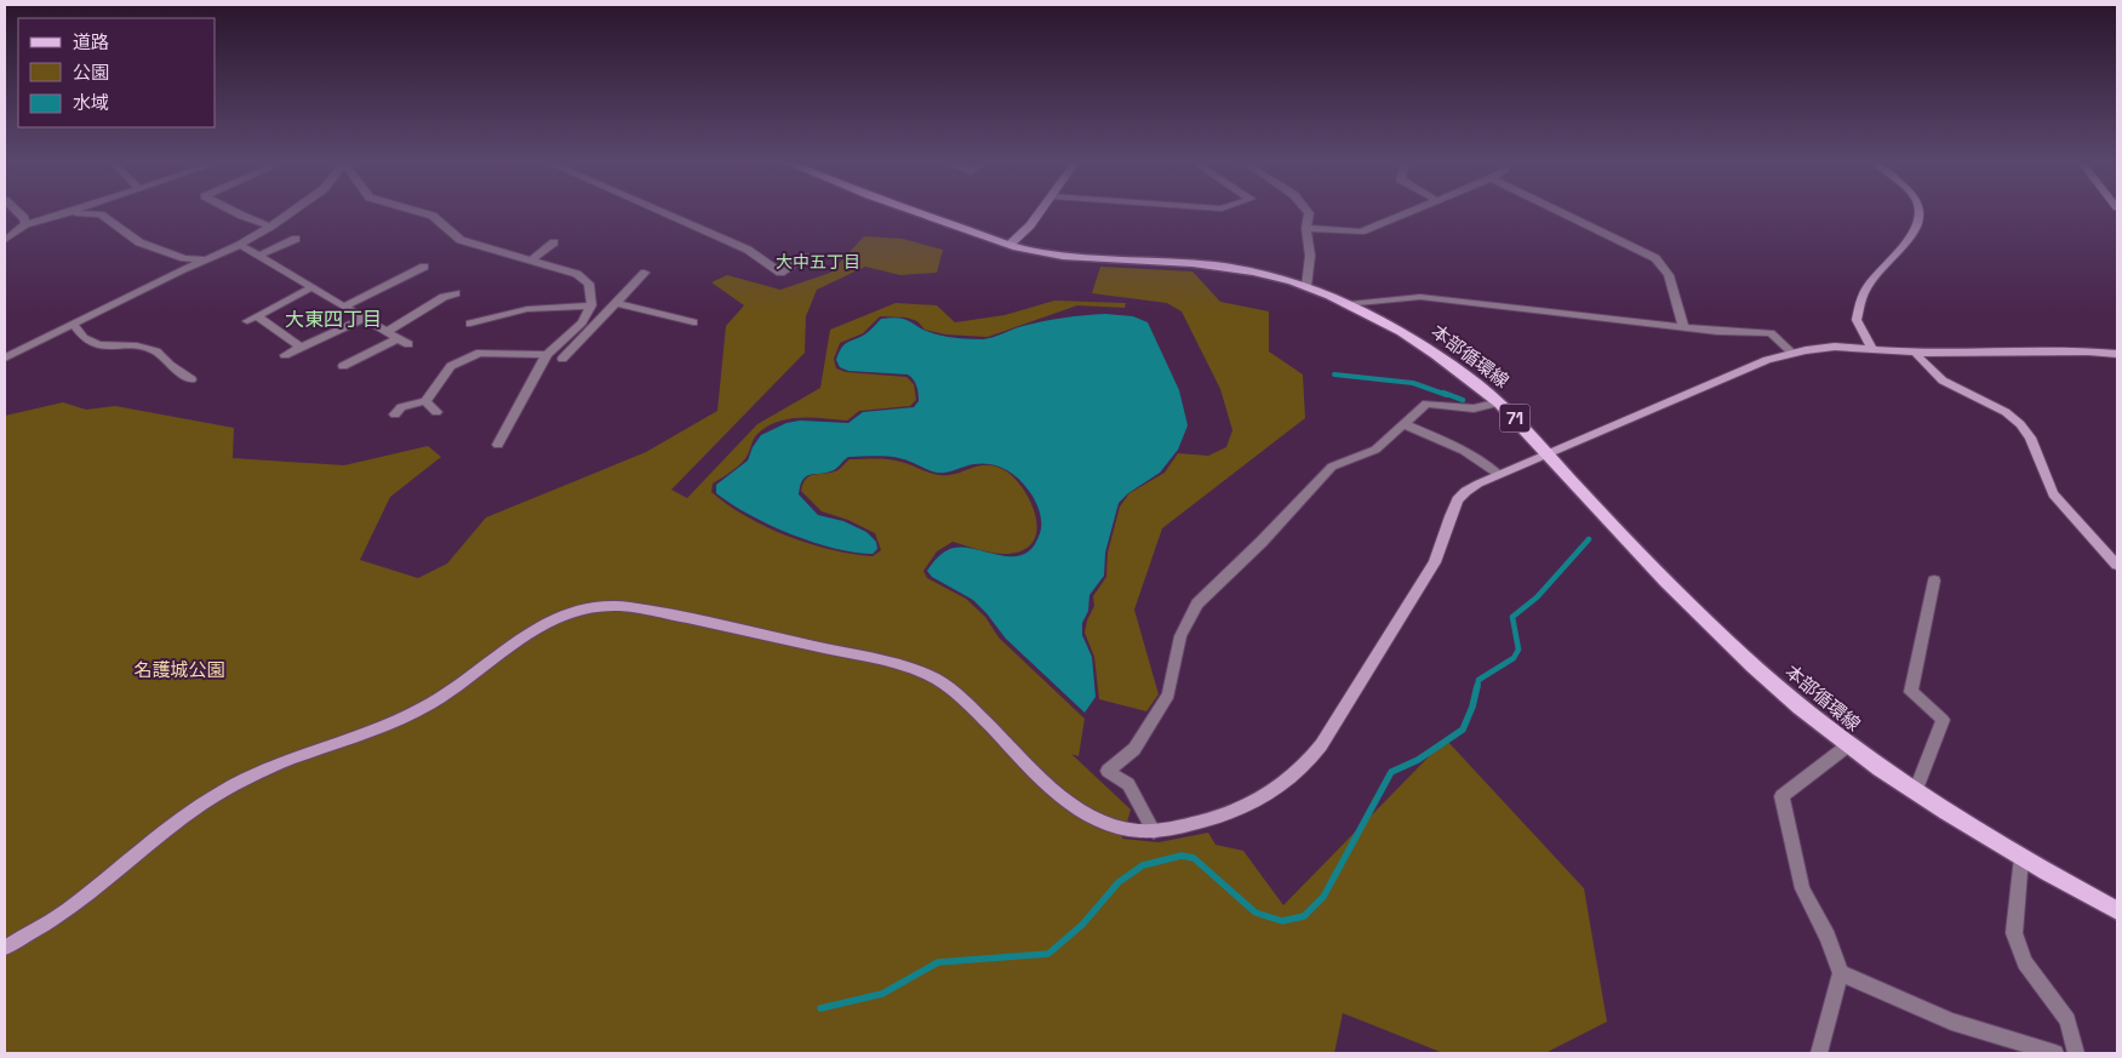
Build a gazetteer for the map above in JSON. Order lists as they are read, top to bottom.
{
  "streets": {
    "main road": ["本部循環線", "71"]
  },
  "districts": ["大中五丁目", "大東四丁目"],
  "parks": ["名護城公園"],
  "legend": ["道路", "公園", "水域"]
}
